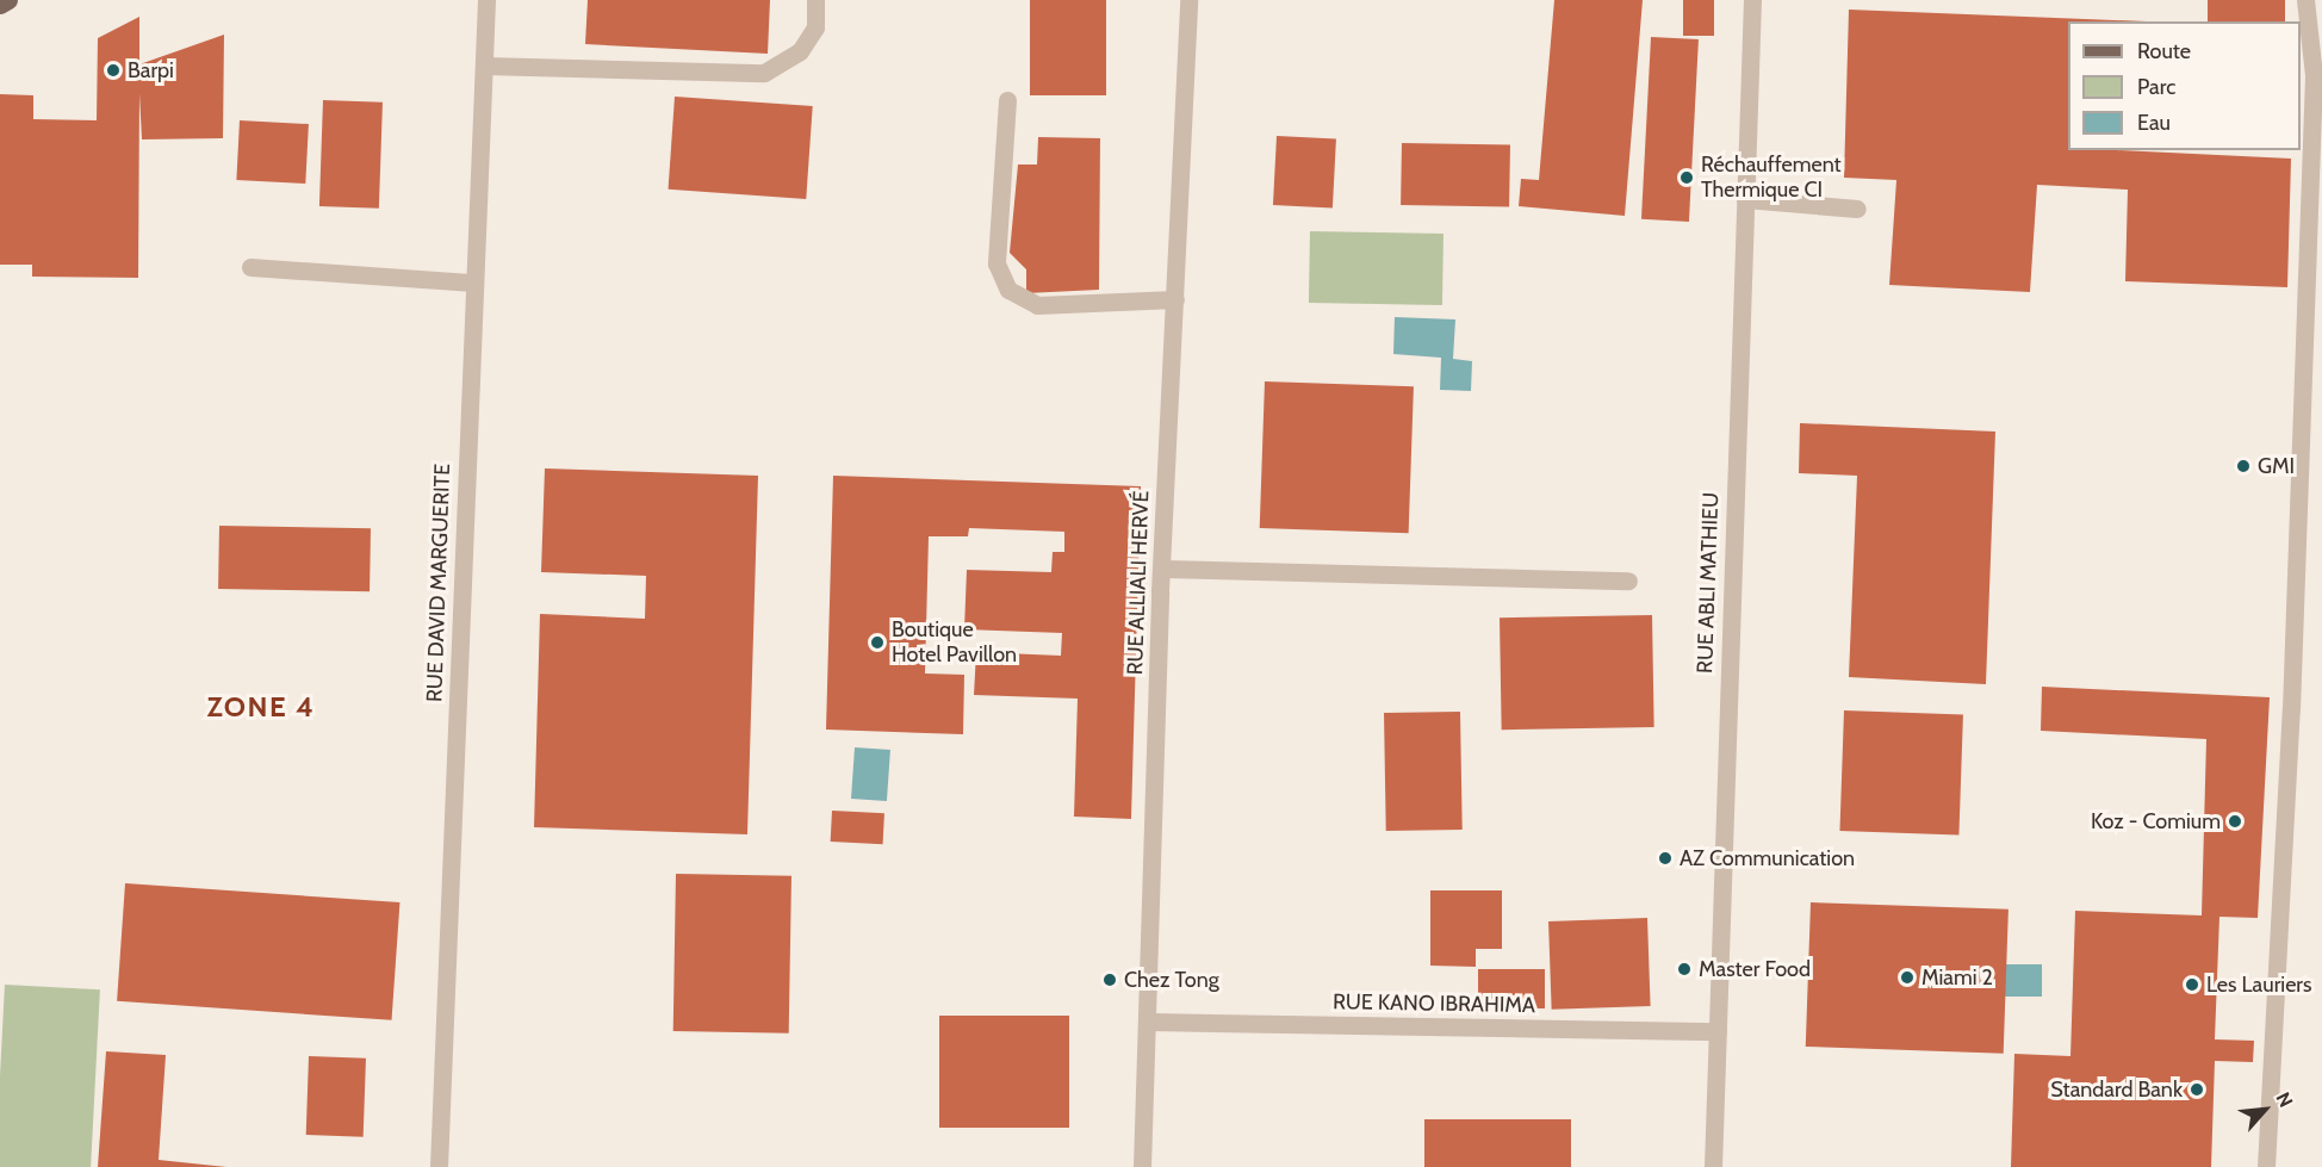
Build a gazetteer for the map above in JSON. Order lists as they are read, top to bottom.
{
  "streets": {
    "street": [
      "RUE DAVID MARGUERITE",
      "RUE ALLIALI HERVÉ",
      "RUE ABLI MATHIEU",
      "RUE KANO IBRAHIMA"
    ]
  },
  "crossings": [
    ["RUE ALLIALI HERVÉ", "RUE KANO IBRAHIMA"],
    ["RUE ABLI MATHIEU", "RUE KANO IBRAHIMA"]
  ],
  "districts": ["ZONE 4"],
  "places": [
    "Barpi",
    "Réchauffement Thermique CI",
    "GMI",
    "Boutique Hotel Pavillon",
    "Koz - Comium",
    "AZ Communication",
    "Master Food",
    "Miami 2",
    "Chez Tong",
    "Les Lauriers",
    "Standard Bank"
  ],
  "legend": ["Route", "Parc", "Eau"],
  "north": "top right"
}
